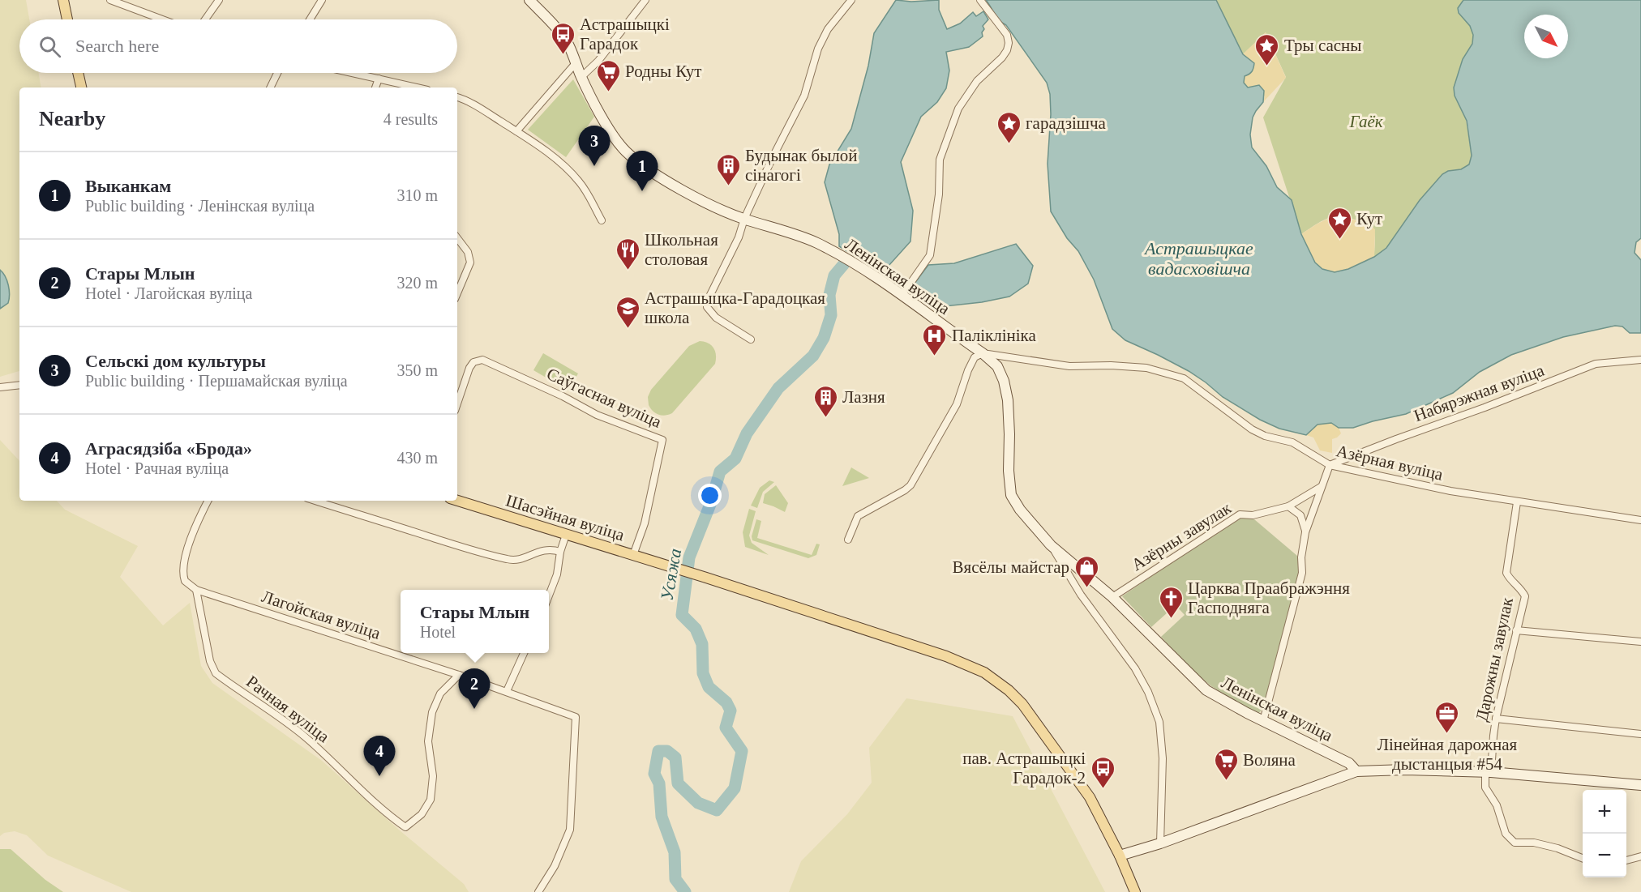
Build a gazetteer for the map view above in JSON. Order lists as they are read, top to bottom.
{
  "streets": {
    "main road": ["Шасэйная вуліца"],
    "street": [
      "Ленінская вуліца",
      "Набярэжная вуліца",
      "Саўгасная вуліца",
      "Азёрная вуліца",
      "Азёрны завулак",
      "Лагойская вуліца",
      "Дарожны завулак",
      "Рачная вуліца"
    ]
  },
  "crossings": [
    ["Ленінская вуліца", "Азёрная вуліца"],
    ["Ленінская вуліца", "Азёрны завулак"],
    ["Набярэжная вуліца", "Азёрная вуліца"],
    ["Саўгасная вуліца", "Шасэйная вуліца"],
    ["Азёрная вуліца", "Дарожны завулак"],
    ["Лагойская вуліца", "Рачная вуліца"]
  ],
  "water": ["Астрашыцкае вадасховішча", "Усяжа"],
  "parks": ["Гаёк"],
  "places": {
    "bus stop": ["Астрашыцкі Гарадок", "пав. Астрашыцкі Гарадок-2"],
    "place": ["Тры сасны", "гарадзішча", "Кут"],
    "supermarket": ["Родны Кут", "Воляна"],
    "building": ["Будынак былой сінагогі", "Лазня"],
    "restaurant": ["Школьная столовая"],
    "school or university": ["Астрашыцка-Гарадоцкая школа"],
    "hospital": ["Паліклініка"],
    "shop": ["Вясёлы майстар"],
    "church": ["Царква Праабражэння Гасподняга"],
    "office": ["Лінейная дарожная дыстанцыя #54"]
  },
  "north": "bottom right",
  "page": {
    "search": "Search here",
    "heading": ["Nearby", "4 results"],
    "pins": [
      "3",
      "1",
      "2",
      "4"
    ],
    "list": [
      {
        "mark": "1",
        "name": "Выканкам",
        "note": "Public building · Ленінская вуліца",
        "value": "310 m"
      },
      {
        "mark": "2",
        "name": "Стары Млын",
        "note": "Hotel · Лагойская вуліца",
        "value": "320 m"
      },
      {
        "mark": "3",
        "name": "Сельскі дом культуры",
        "note": "Public building · Першамайская вуліца",
        "value": "350 m"
      },
      {
        "mark": "4",
        "name": "Аграсядзіба «Брода»",
        "note": "Hotel · Рачная вуліца",
        "value": "430 m"
      }
    ],
    "popup": ["Стары Млын", "Hotel"],
    "map_buttons": ["+", "−"]
  }
}
